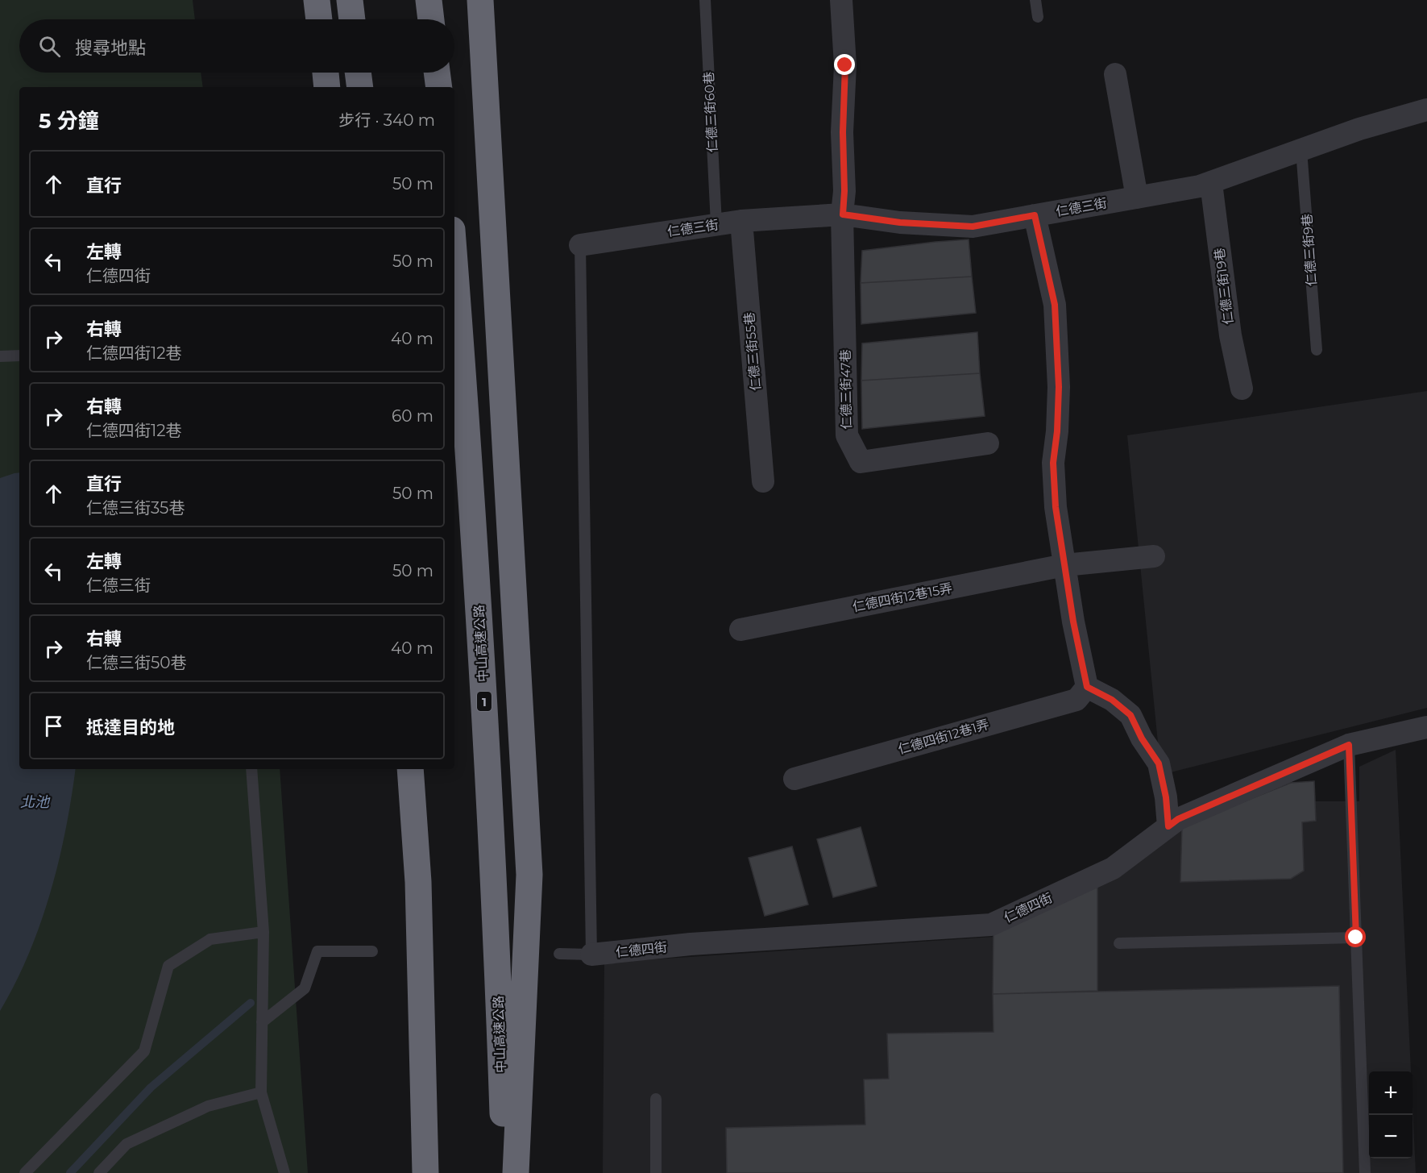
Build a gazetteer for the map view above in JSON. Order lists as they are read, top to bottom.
{
  "streets": {
    "highway": ["中山高速公路", "1"],
    "street": [
      "仁德三街",
      "仁德三街19巷",
      "仁德三街55巷",
      "仁德三街47巷",
      "仁德四街12巷15弄",
      "仁德四街12巷1弄",
      "仁德四街"
    ],
    "lane": ["仁德三街60巷", "仁德三街9巷"]
  },
  "crossings": [
    ["仁德三街60巷", "仁德三街"],
    ["仁德三街", "仁德三街9巷"],
    ["仁德三街", "仁德三街19巷"],
    ["仁德三街", "仁德三街55巷"],
    ["仁德三街", "仁德三街47巷"]
  ],
  "water": ["北池"],
  "page": {
    "search": "搜尋地點",
    "heading": ["5 分鐘", "步行 · 340 m"],
    "list": [
      ["直行", "50 m"],
      ["左轉", "仁德四街", "50 m"],
      ["右轉", "仁德四街12巷", "40 m"],
      ["右轉", "仁德四街12巷", "60 m"],
      ["直行", "仁德三街35巷", "50 m"],
      ["左轉", "仁德三街", "50 m"],
      ["右轉", "仁德三街50巷", "40 m"],
      "抵達目的地"
    ],
    "map_buttons": ["+", "−"]
  }
}
